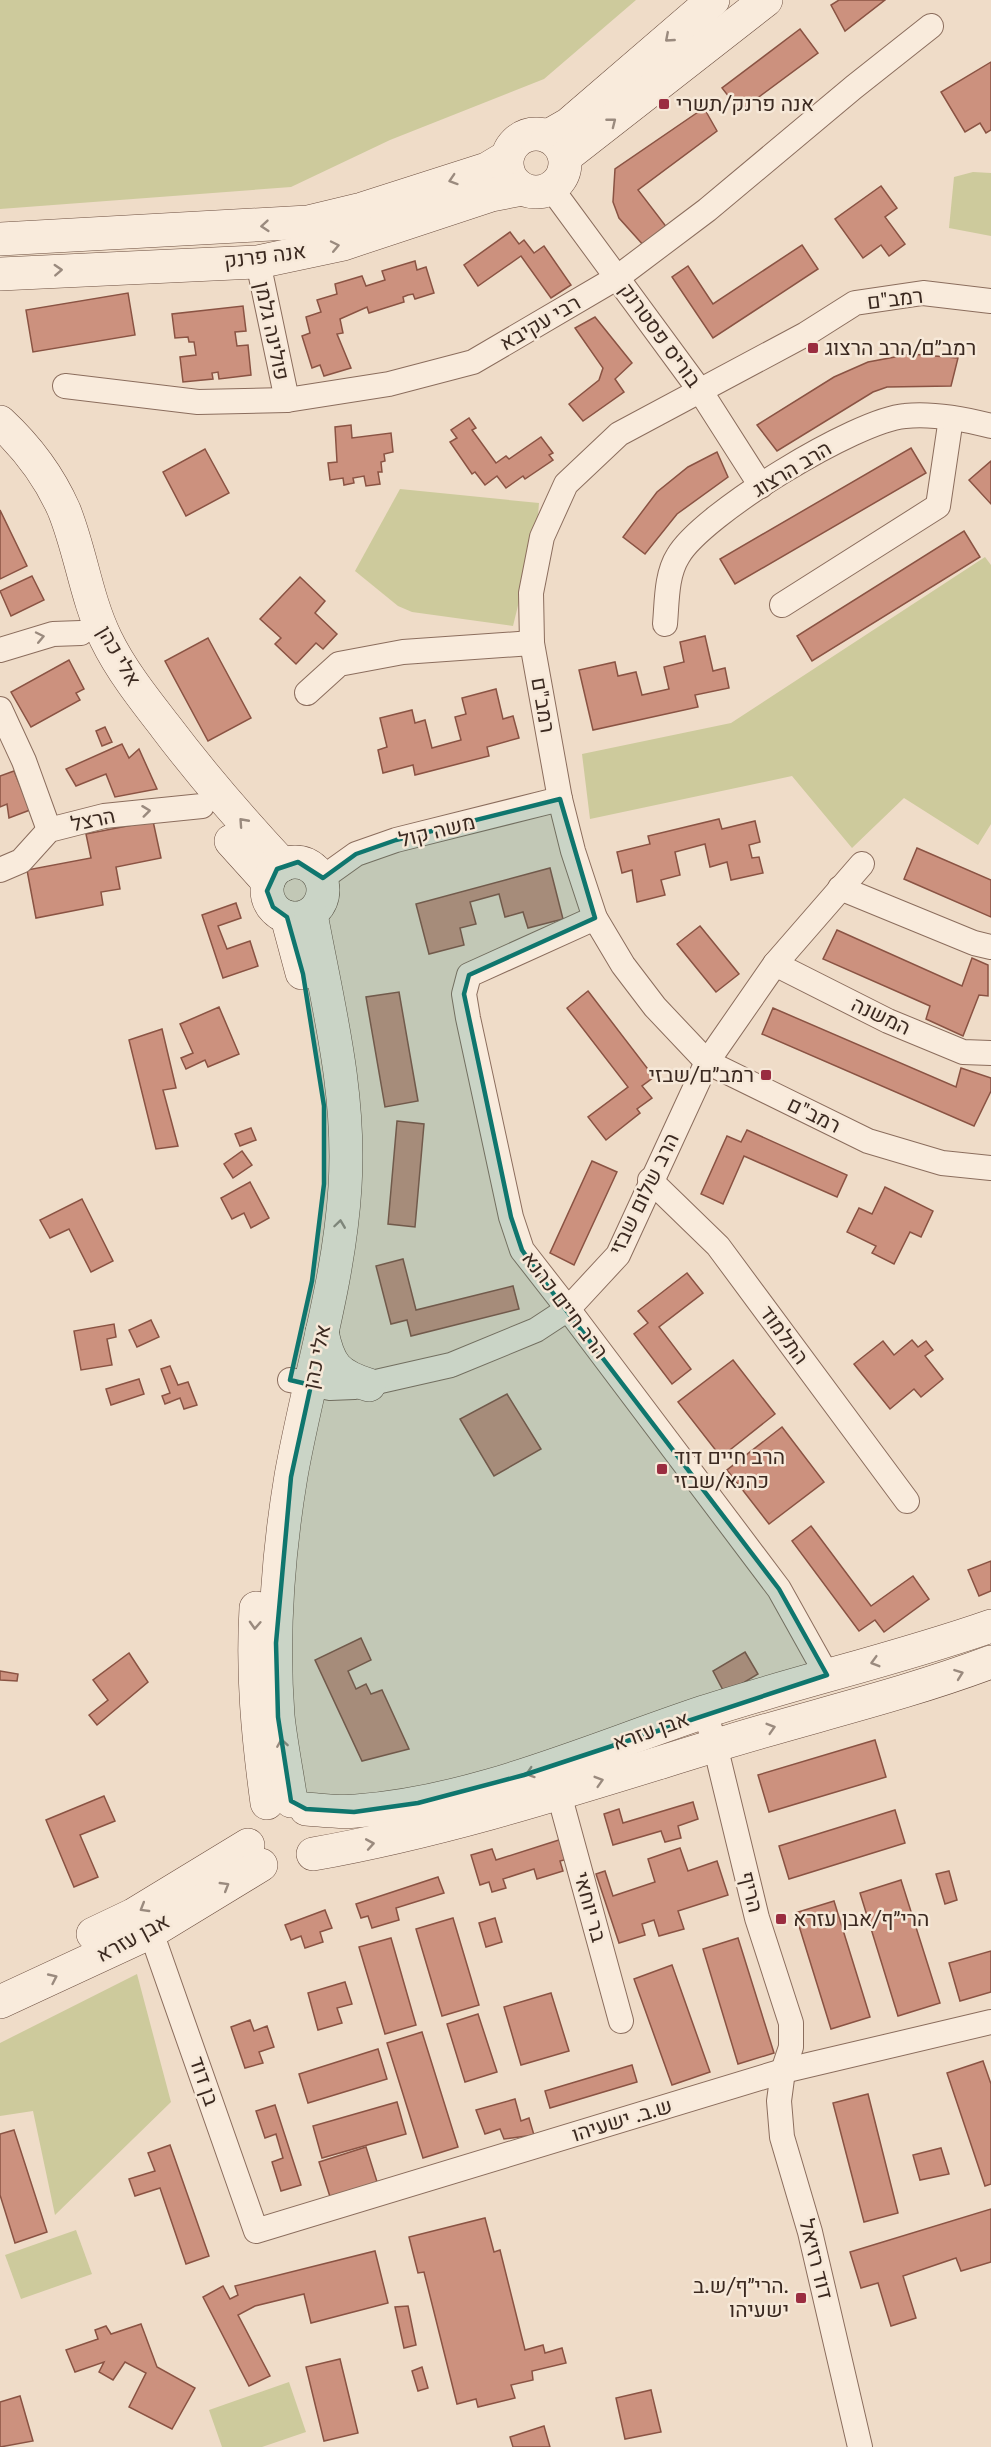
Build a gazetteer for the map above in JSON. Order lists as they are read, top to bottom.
{
  "streets": {
    "street": [
      "אנה פרנק",
      "רמב\"ם",
      "רבי עקיבא",
      "פולינה גלמן",
      "בוריס פסטרנק",
      "הרב הרצוג",
      "אלי כהן",
      "הרצל",
      "משה קול",
      "המשנה",
      "הרב שלום שבזי",
      "הרב חיים כהנא",
      "התלמוד",
      "אבן עזרא",
      "הריף",
      "בר יוחאי",
      "בן דוד",
      "ש.ב. ישעיהו",
      "דוד רזיאל"
    ]
  },
  "crossings": [
    ["אנה פרנק", "פולינה גלמן"],
    ["אנה פרנק", "בוריס פסטרנק"],
    ["רמב\"ם", "בוריס פסטרנק"],
    ["רמב\"ם", "משה קול"],
    ["רמב\"ם", "הרב שלום שבזי"],
    ["רמב\"ם", "הרב חיים כהנא"],
    ["רבי עקיבא", "פולינה גלמן"],
    ["רבי עקיבא", "בוריס פסטרנק"],
    ["בוריס פסטרנק", "הרב הרצוג"],
    ["אלי כהן", "הרצל"],
    ["אלי כהן", "משה קול"],
    ["אלי כהן", "הרב שלום שבזי"],
    ["אלי כהן", "אבן עזרא"],
    ["המשנה", "הרב שלום שבזי"],
    ["הרב שלום שבזי", "הרב חיים כהנא"],
    ["הרב שלום שבזי", "התלמוד"],
    ["הרב חיים כהנא", "אבן עזרא"],
    ["אבן עזרא", "הריף"],
    ["אבן עזרא", "בר יוחאי"],
    ["אבן עזרא", "בן דוד"],
    ["הריף", "ש.ב. ישעיהו"],
    ["הריף", "דוד רזיאל"],
    ["בן דוד", "ש.ב. ישעיהו"],
    ["ש.ב. ישעיהו", "דוד רזיאל"]
  ],
  "places": {
    "transit": [
      "אנה פרנק/תשרי",
      "רמב״ם/הרב הרצוג",
      "רמב״ם/שבזי",
      "הרב חיים דוד כהנא/שבזי",
      "הרי״ף/אבן עזרא",
      "הרי״ף/ש.ב. ישעיהו"
    ]
  }
}
